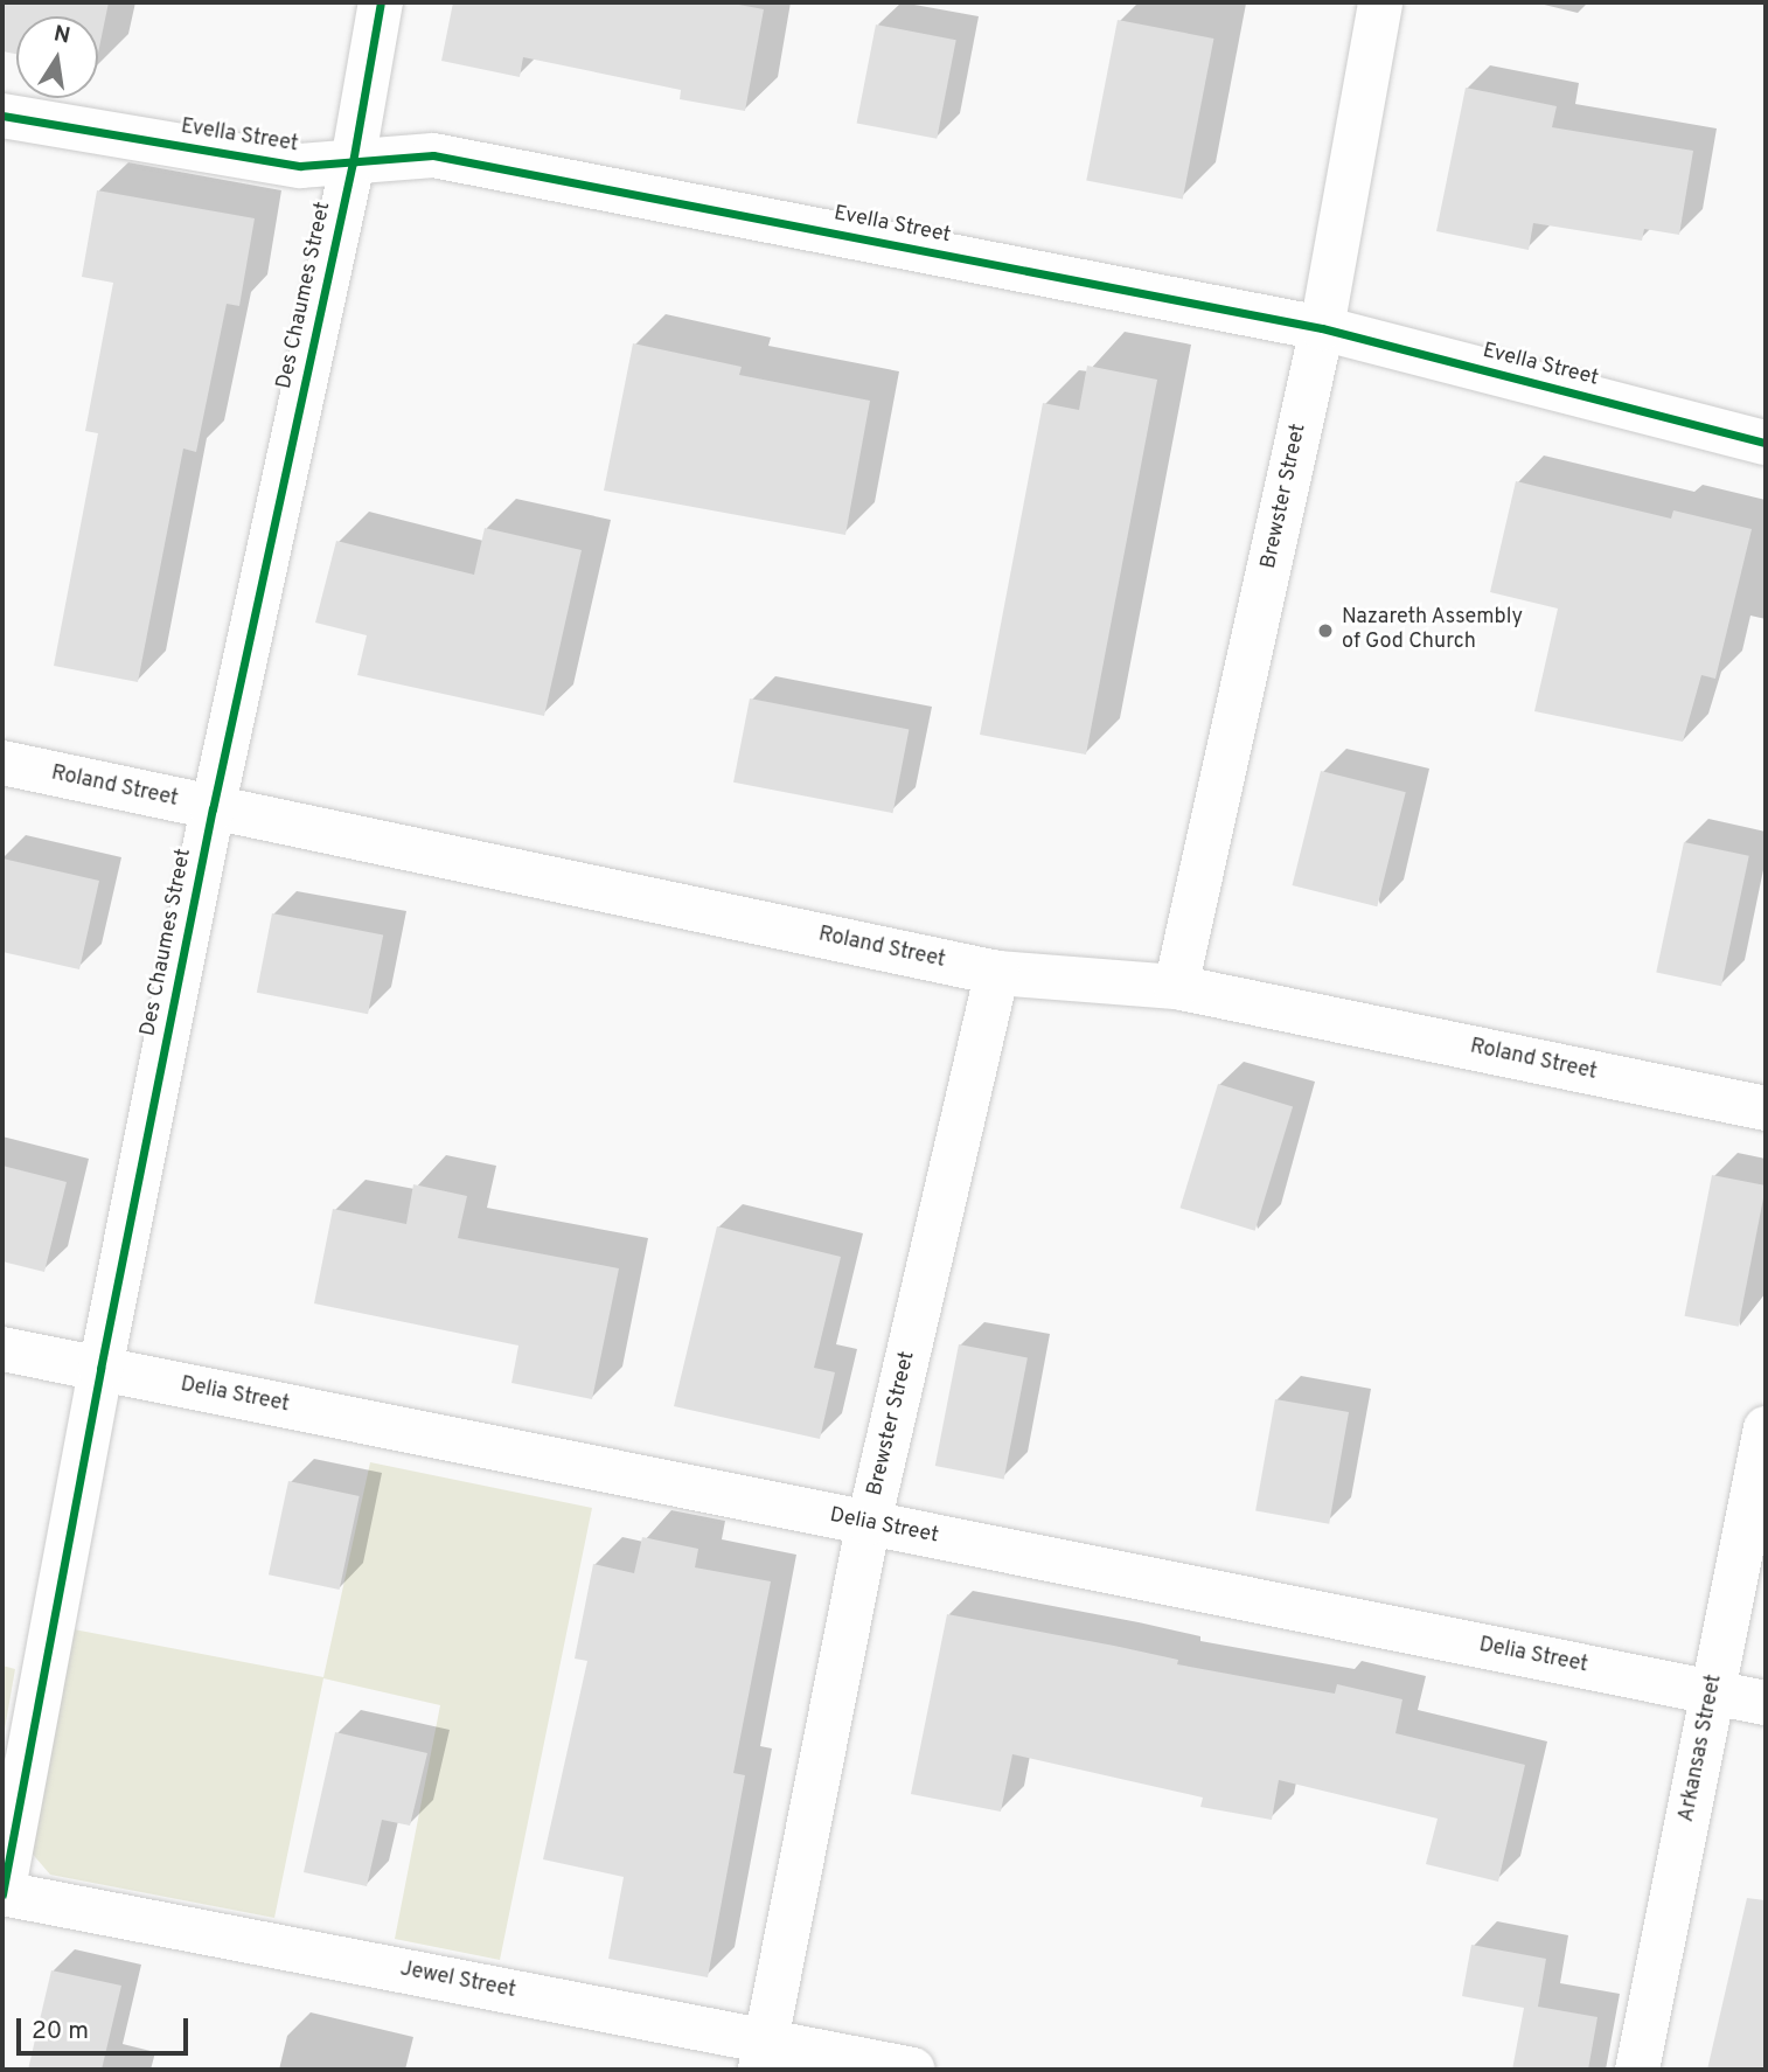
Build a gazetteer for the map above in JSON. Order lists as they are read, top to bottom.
{
  "streets": {
    "street": [
      "Evella Street",
      "Des Chaumes Street",
      "Brewster Street",
      "Roland Street",
      "Delia Street",
      "Arkansas Street",
      "Jewel Street"
    ]
  },
  "crossings": [
    ["Evella Street", "Des Chaumes Street"],
    ["Evella Street", "Brewster Street"],
    ["Des Chaumes Street", "Roland Street"],
    ["Des Chaumes Street", "Delia Street"],
    ["Des Chaumes Street", "Jewel Street"],
    ["Brewster Street", "Roland Street"],
    ["Brewster Street", "Delia Street"],
    ["Brewster Street", "Jewel Street"],
    ["Delia Street", "Arkansas Street"]
  ],
  "places": ["Nazareth Assembly of God Church"],
  "scale_bar": "20 m",
  "north": "top"
}
